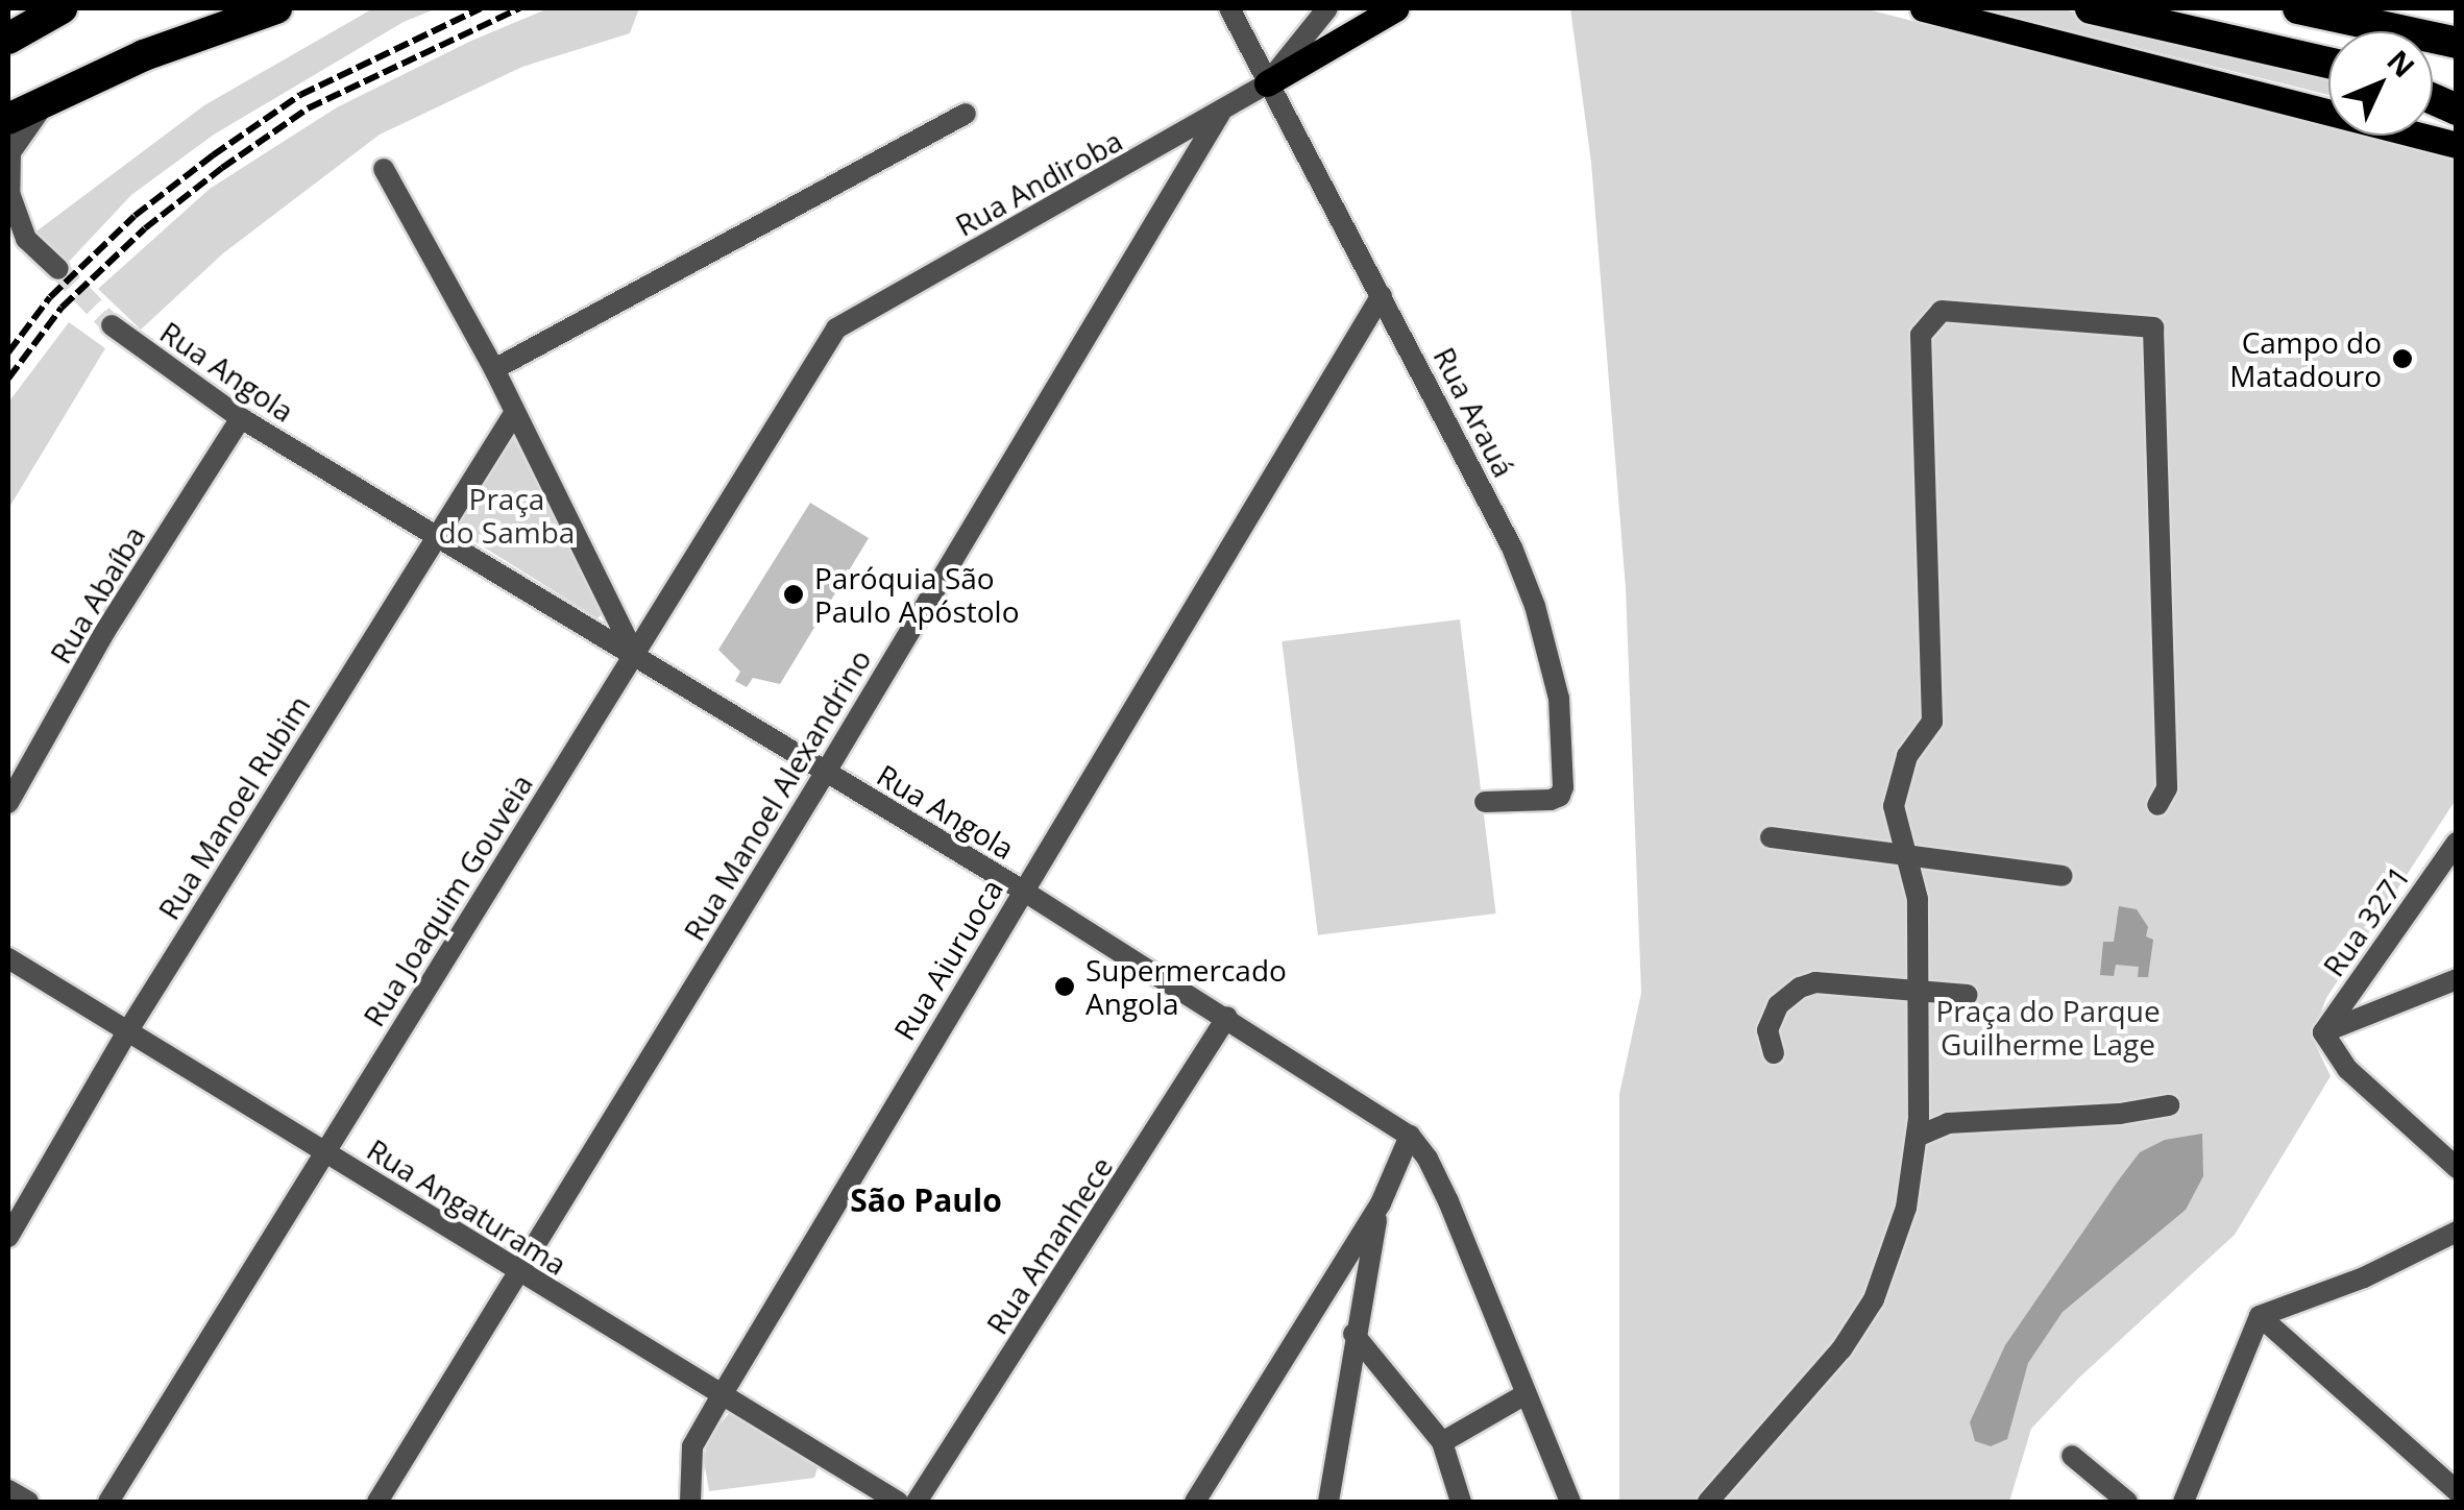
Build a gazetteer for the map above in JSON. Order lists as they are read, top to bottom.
{
  "streets": {
    "street": [
      "Rua Andiroba",
      "Rua Angola",
      "Rua Arauá",
      "Rua Abaíba",
      "Rua Manoel Alexandrino",
      "Rua Manoel Rubim",
      "Rua Joaquim Gouveia",
      "Rua 3271",
      "Rua Aiuruoca",
      "Rua Angaturama",
      "Rua Amanhece"
    ]
  },
  "crossings": [
    ["Rua Andiroba", "Rua Arauá"],
    ["Rua Andiroba", "Rua Manoel Alexandrino"],
    ["Rua Andiroba", "Rua Joaquim Gouveia"],
    ["Rua Angola", "Rua Abaíba"],
    ["Rua Angola", "Rua Manoel Alexandrino"],
    ["Rua Angola", "Rua Manoel Rubim"],
    ["Rua Angola", "Rua Joaquim Gouveia"],
    ["Rua Angola", "Rua Aiuruoca"],
    ["Rua Angola", "Rua Amanhece"],
    ["Rua Arauá", "Rua Aiuruoca"],
    ["Rua Manoel Alexandrino", "Rua Angaturama"],
    ["Rua Manoel Rubim", "Rua Angaturama"],
    ["Rua Joaquim Gouveia", "Rua Angaturama"],
    ["Rua Aiuruoca", "Rua Angaturama"]
  ],
  "districts": ["São Paulo"],
  "parks": ["Praça do Samba", "Praça do Parque Guilherme Lage"],
  "places": ["Campo do Matadouro", "Paróquia São Paulo Apóstolo", "Supermercado Angola"],
  "north": "top right"
}
